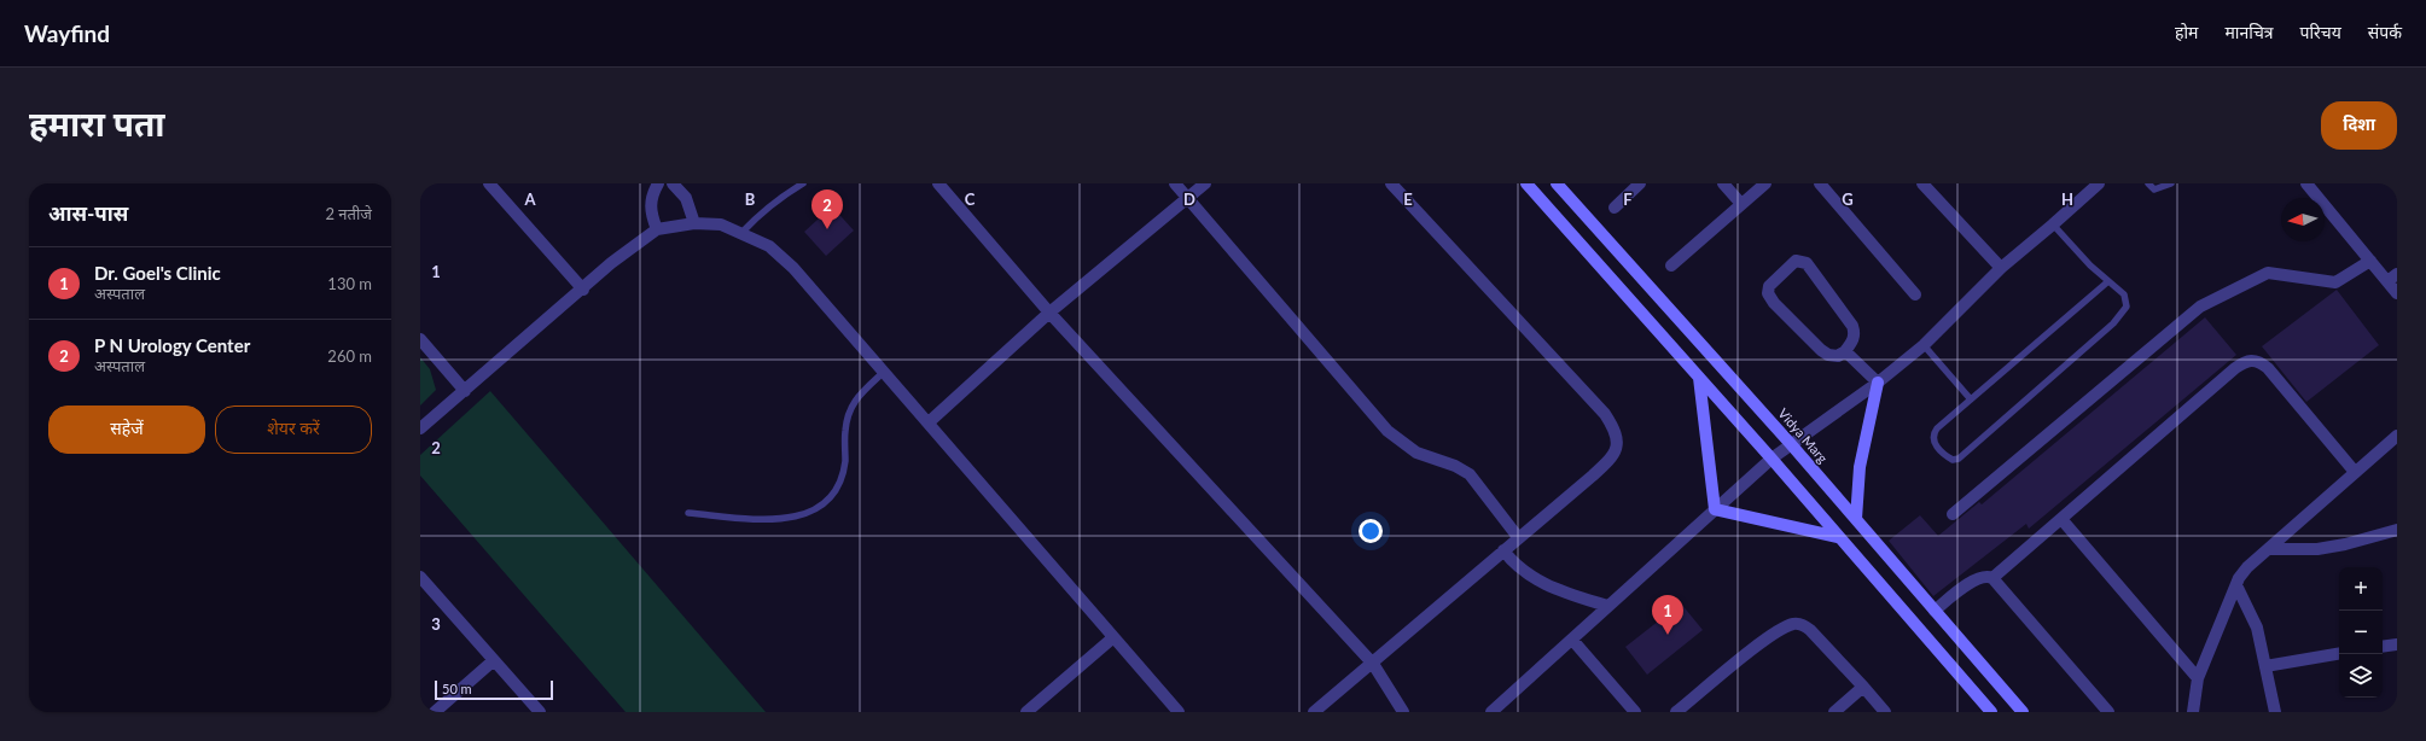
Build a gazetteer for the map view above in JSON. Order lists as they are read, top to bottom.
{
  "streets": {
    "main road": ["Vidya Marg"]
  },
  "scale_bar": "50 m",
  "north": "left",
  "page": {
    "header": "Wayfind",
    "nav": [
      "होम",
      "मानचित्र",
      "परिचय",
      "संपर्क"
    ],
    "buttons": [
      "दिशा",
      ["सहेजें", "शेयर करें"]
    ],
    "title": "हमारा पता",
    "heading": ["आस-पास", "2 नतीजे"],
    "pins": ["2", "1"],
    "list": [
      {
        "mark": "1",
        "name": "Dr. Goel's Clinic",
        "note": "अस्पताल",
        "value": "130 m"
      },
      {
        "mark": "2",
        "name": "P N Urology Center",
        "note": "अस्पताल",
        "value": "260 m"
      }
    ],
    "map_buttons": ["+", "−"],
    "scale": "50 m"
  },
  "grid": {
    "columns": [
      "A",
      "B",
      "C",
      "D",
      "E",
      "F",
      "G",
      "H"
    ],
    "rows": ["1", "2", "3"]
  }
}
